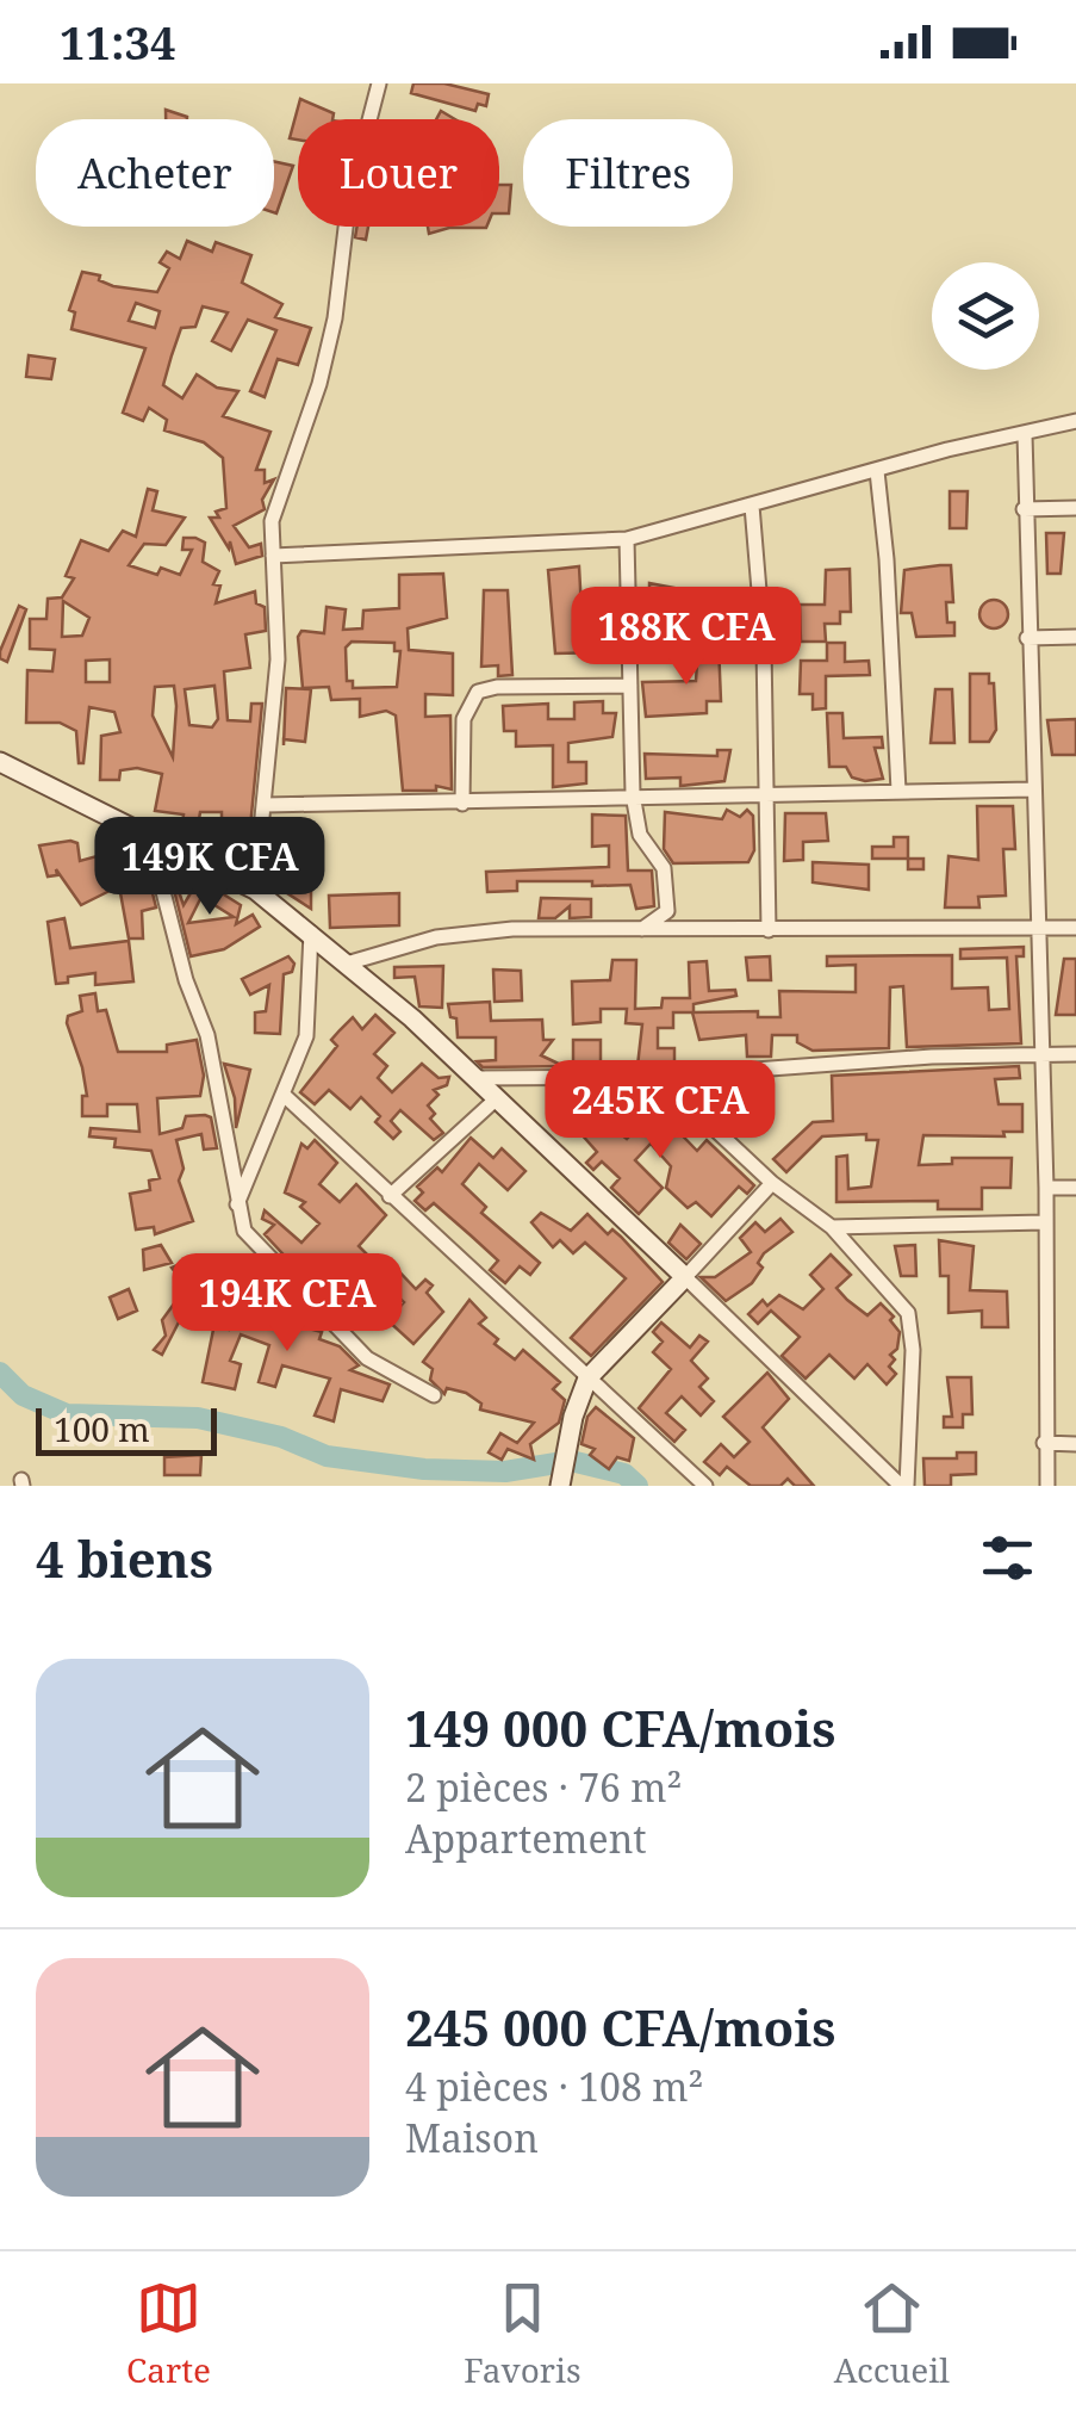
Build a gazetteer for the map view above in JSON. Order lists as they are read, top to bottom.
{
  "scale_bar": "100 m",
  "page": {
    "status": "11:34",
    "chip": ["Acheter", "Louer", "Filtres"],
    "price": [
      "188K CFA",
      "149K CFA",
      "245K CFA",
      "194K CFA"
    ],
    "scale": "100 m",
    "heading": "4 biens",
    "list": [
      {
        "name": "149 000 CFA/mois",
        "note": "2 pièces · 76 m² · Appartement"
      },
      {
        "name": "245 000 CFA/mois",
        "note": "4 pièces · 108 m² · Maison"
      }
    ],
    "tabs": ["Carte", "Favoris", "Accueil"]
  }
}
